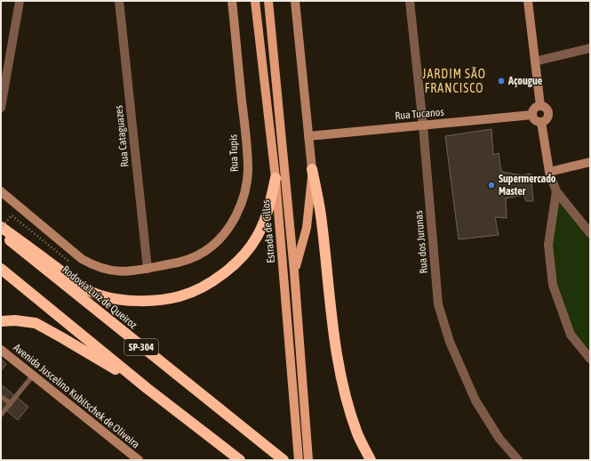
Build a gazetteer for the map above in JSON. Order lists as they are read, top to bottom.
{
  "streets": {
    "highway": ["Rodovia Luiz de Queiroz", "SP-304"],
    "main road": [
      "Rua Tucanos",
      "Rua Tupis",
      "Estrada de Cillos",
      "Avenida Juscelino Kubitschek de Oliveira"
    ],
    "street": ["Rua Cataguazes", "Rua dos Jurunas"]
  },
  "crossings": [
    ["Rua Tucanos", "Rua dos Jurunas"],
    ["Rua Cataguazes", "Rua Tupis"]
  ],
  "districts": ["JARDIM SÃO FRANCISCO"],
  "places": ["Açougue", "Supermercado Master"]
}
